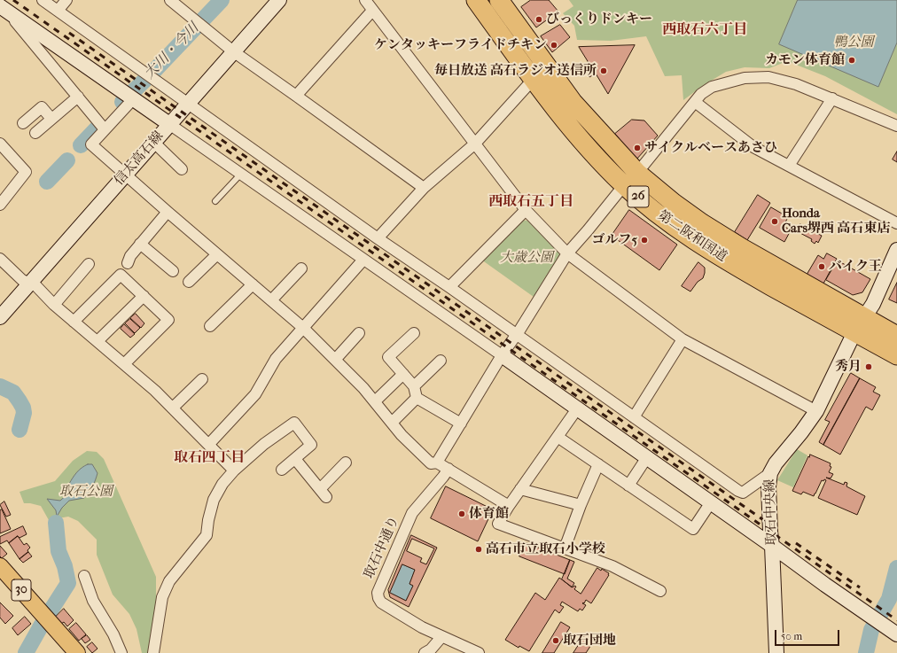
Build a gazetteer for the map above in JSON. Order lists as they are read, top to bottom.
{
  "streets": {
    "highway": ["26", "第二阪和国道"],
    "main road": ["30"],
    "street": ["信太高石線", "取石中央線", "取石中通り"]
  },
  "crossings": [
    ["第二阪和国道", "取石中央線"]
  ],
  "districts": ["西取石六丁目", "西取石五丁目", "取石四丁目"],
  "water": ["大川・今川"],
  "parks": ["鴨公園", "大歳公園", "取石公園"],
  "places": [
    "びっくりドンキー",
    "ケンタッキーフライドチキン",
    "カモン体育館",
    "毎日放送 高石ラジオ送信所",
    "サイクルベースあさひ",
    "Honda Cars堺西 高石東店",
    "ゴルフ5",
    "バイク王",
    "秀月",
    "体育館",
    "高石市立取石小学校",
    "取石団地"
  ],
  "scale_bar": "50 m"
}
